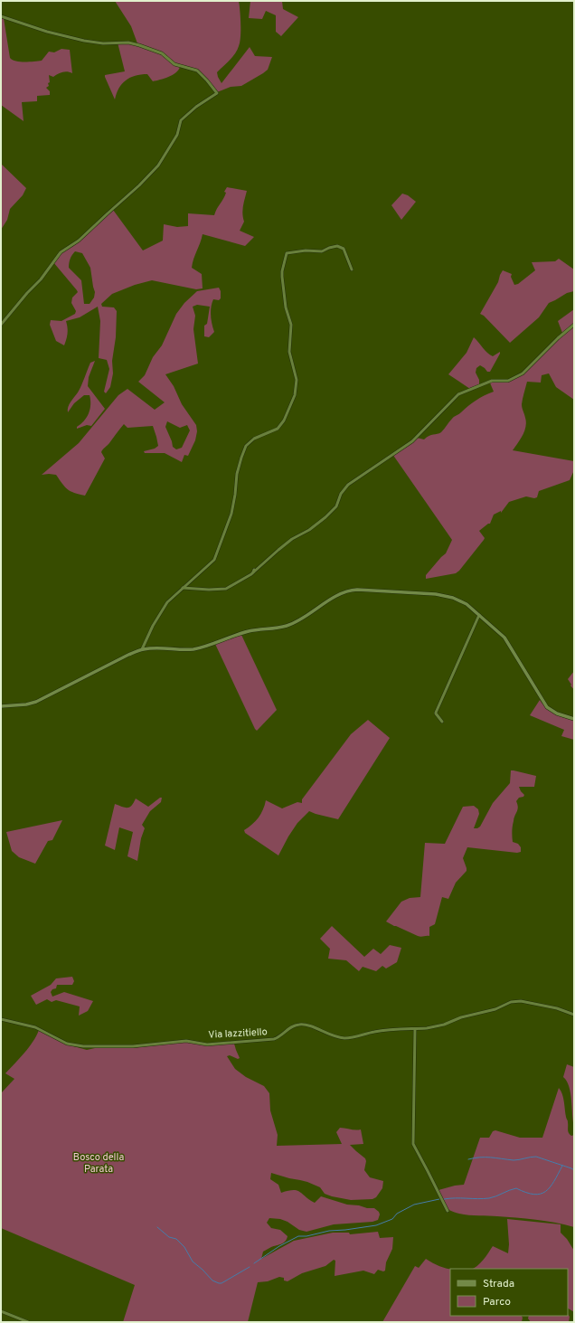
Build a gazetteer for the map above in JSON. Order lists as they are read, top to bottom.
{
  "streets": {
    "street": ["Via Iazzitiello"]
  },
  "parks": ["Bosco della Parata"],
  "legend": ["Strada", "Parco"]
}
